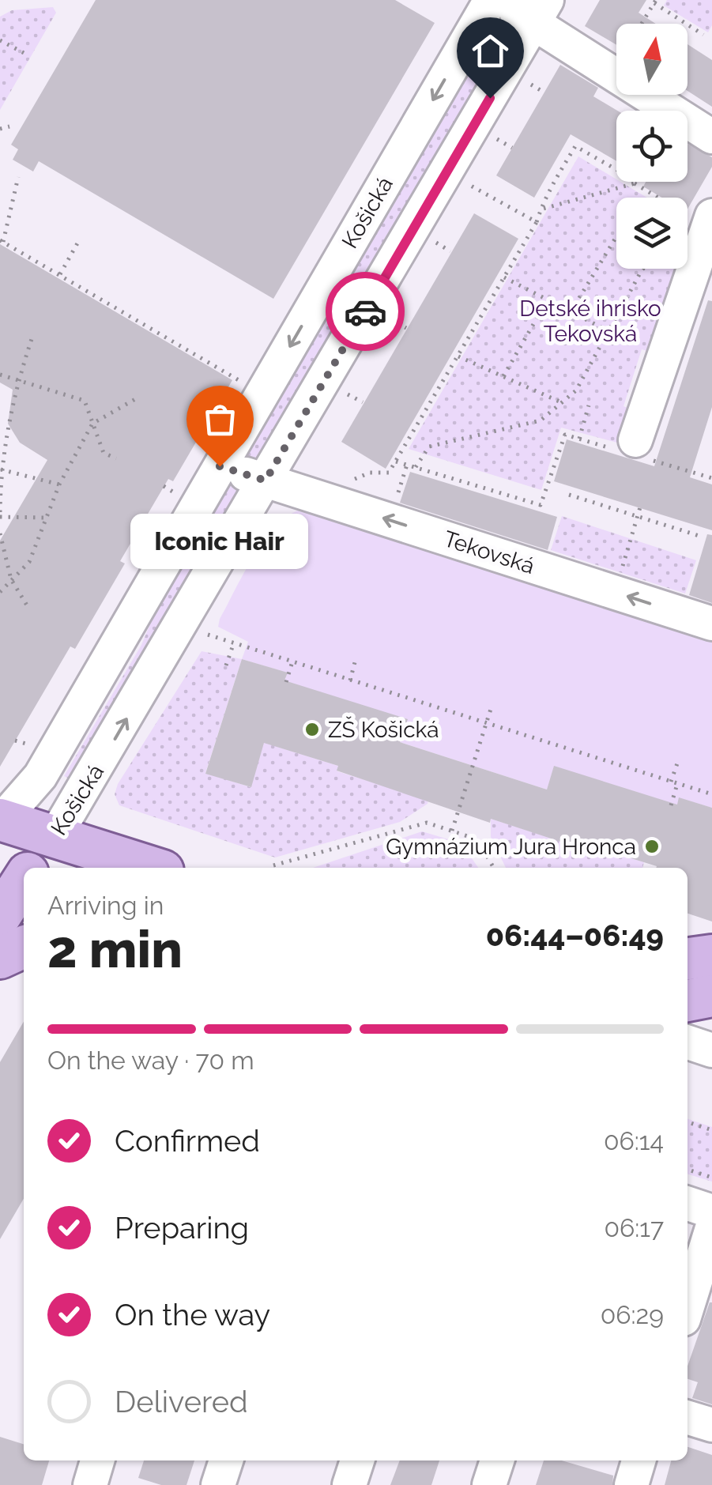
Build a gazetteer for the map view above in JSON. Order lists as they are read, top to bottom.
{
  "streets": {
    "main road": ["Košická"],
    "street": ["Tekovská"]
  },
  "crossings": [
    ["Košická", "Tekovská"]
  ],
  "one_way": ["Tekovská"],
  "parks": ["Detské ihrisko Tekovská"],
  "places": ["Iconic Hair", "ZŠ Košická", "Gymnázium Jura Hronca"],
  "north": "top",
  "page": {
    "bubble": "Iconic Hair",
    "heading": ["2 min", "Arriving in", "06:44–06:49"],
    "bar": "On the way · 70 m",
    "list": [
      ["Confirmed", "06:14"],
      ["Preparing", "06:17"],
      ["On the way", "06:29"],
      "Delivered"
    ]
  }
}
